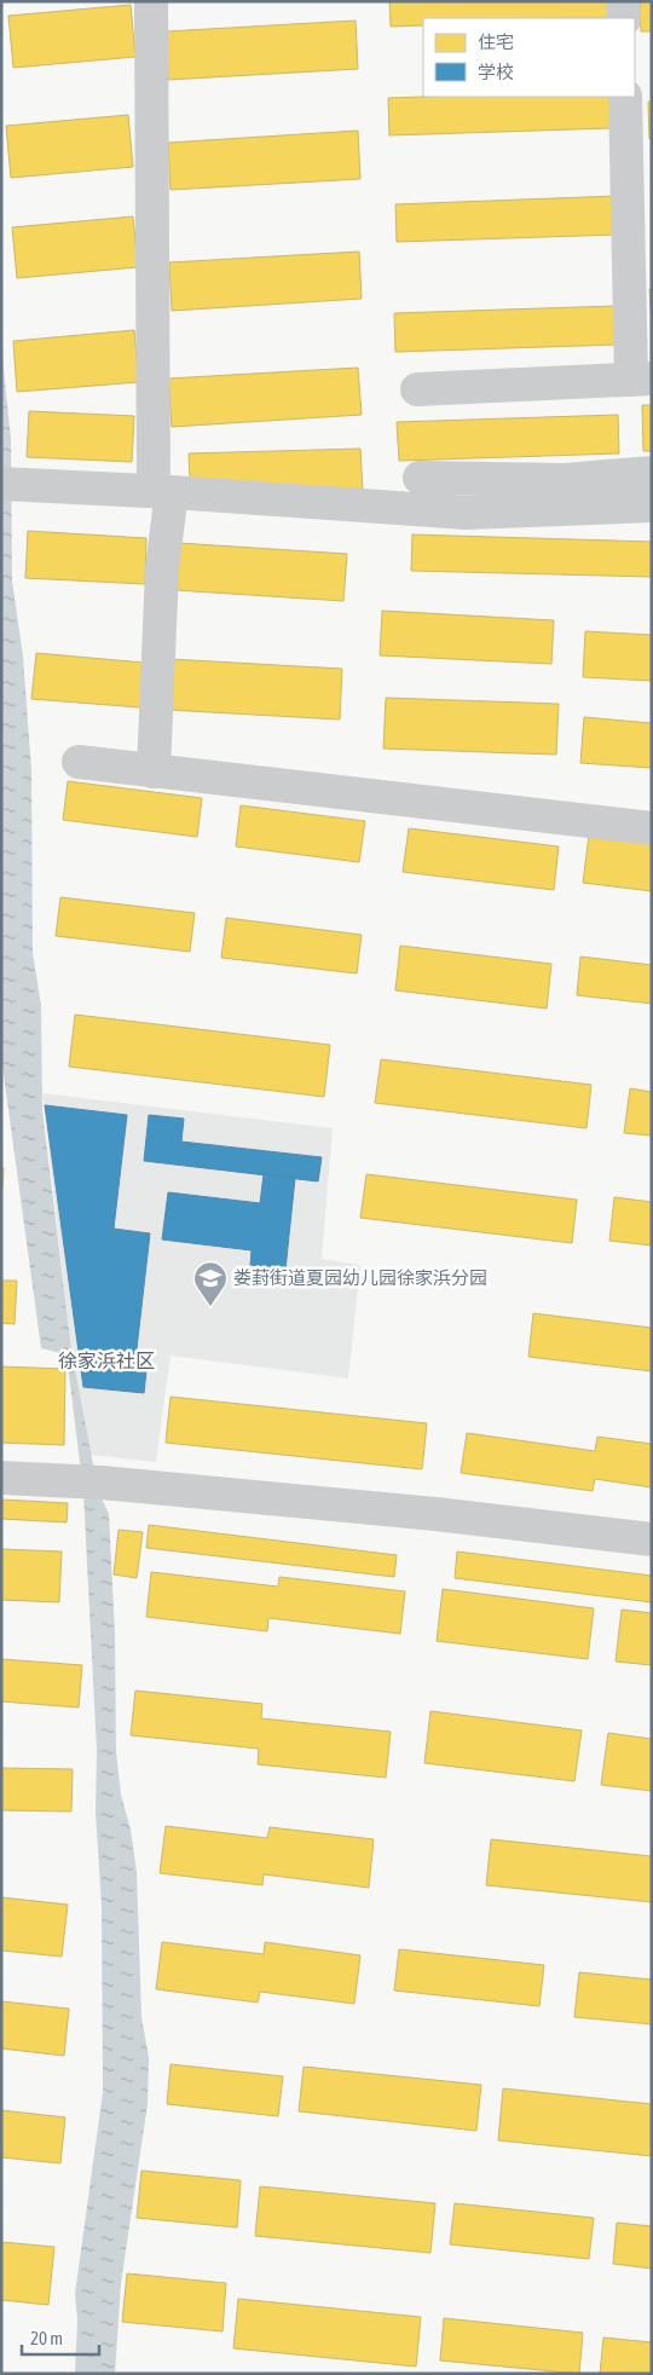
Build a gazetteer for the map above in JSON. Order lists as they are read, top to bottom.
{
  "districts": ["徐家浜社区"],
  "places": {
    "school or university": ["娄葑街道夏园幼儿园徐家浜分园"]
  },
  "legend": ["住宅", "学校"],
  "scale_bar": "20 m"
}
